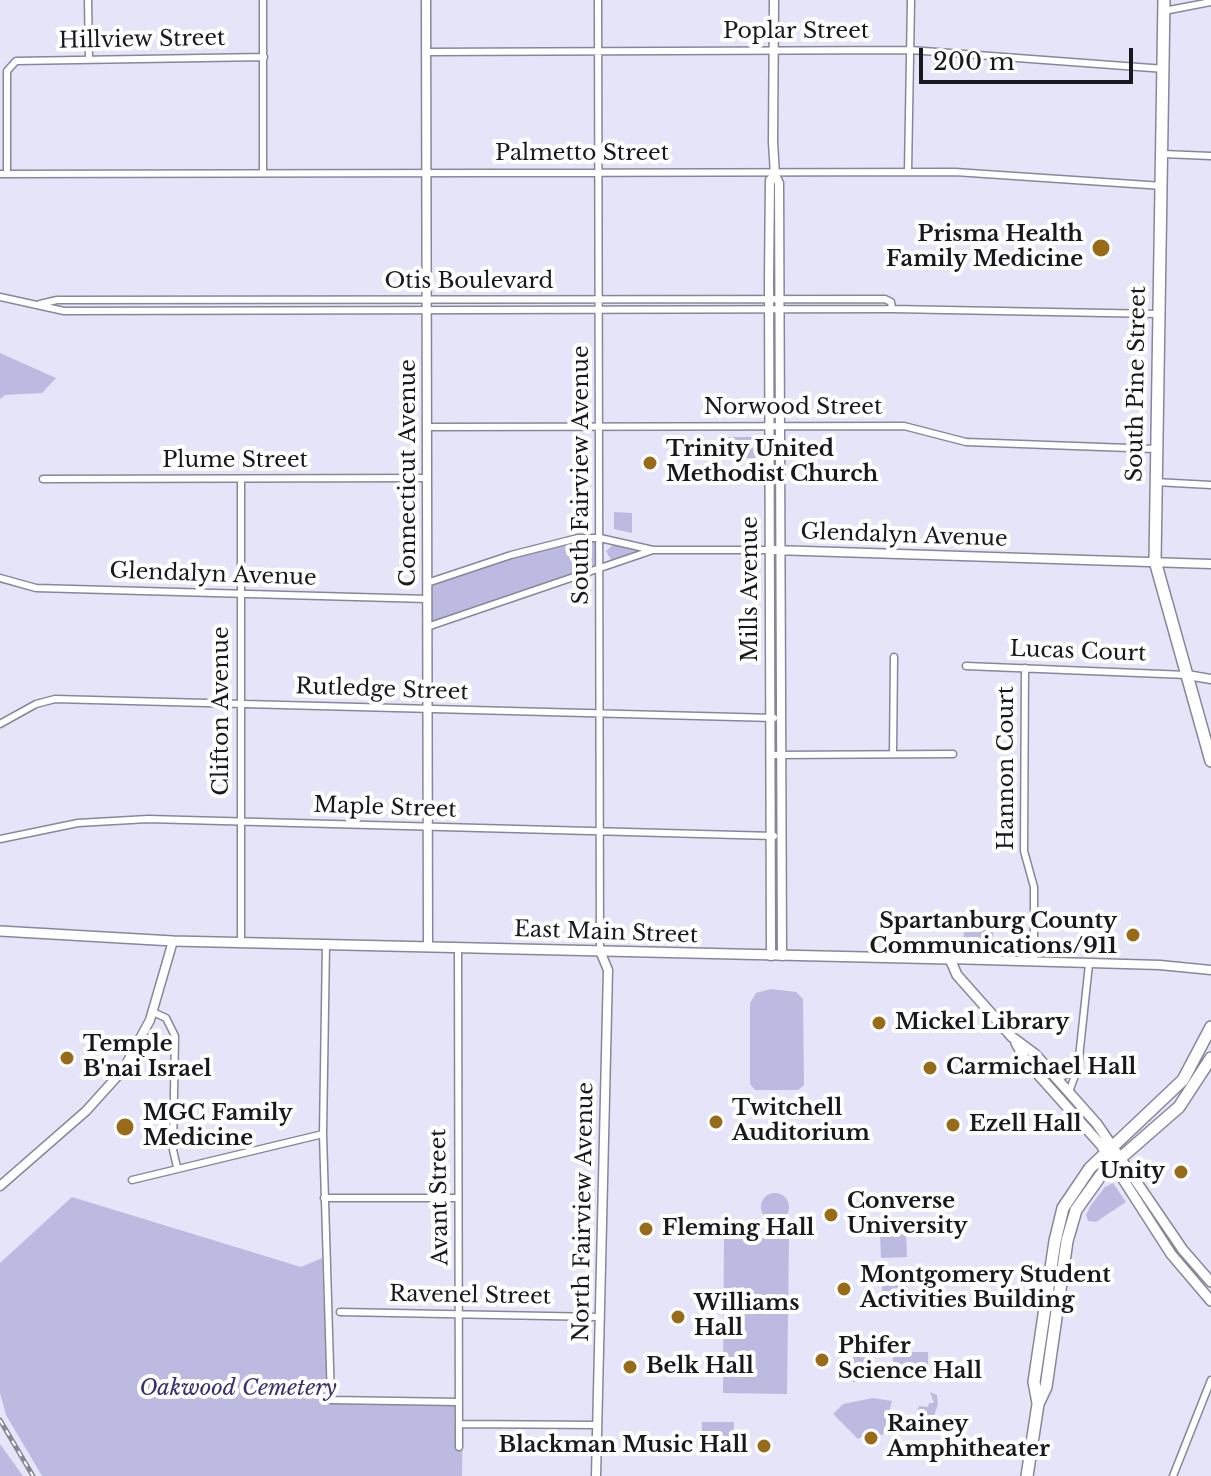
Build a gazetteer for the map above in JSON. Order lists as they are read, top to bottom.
{
  "streets": {
    "highway": ["South Pine Street"],
    "main road": ["East Main Street"],
    "street": [
      "Poplar Street",
      "Hillview Street",
      "Palmetto Street",
      "Otis Boulevard",
      "Norwood Street",
      "Plume Street",
      "Connecticut Avenue",
      "South Fairview Avenue",
      "Glendalyn Avenue",
      "Mills Avenue",
      "Lucas Court",
      "Rutledge Street",
      "Clifton Avenue",
      "Hannon Court",
      "Maple Street",
      "Avant Street",
      "North Fairview Avenue",
      "Ravenel Street"
    ]
  },
  "crossings": [
    ["Poplar Street", "South Pine Street"],
    ["Poplar Street", "Connecticut Avenue"],
    ["Poplar Street", "South Fairview Avenue"],
    ["Poplar Street", "Mills Avenue"],
    ["Hillview Street", "Palmetto Street"],
    ["Palmetto Street", "South Pine Street"],
    ["Palmetto Street", "Connecticut Avenue"],
    ["Palmetto Street", "South Fairview Avenue"],
    ["Palmetto Street", "Mills Avenue"],
    ["Otis Boulevard", "South Pine Street"],
    ["Otis Boulevard", "Connecticut Avenue"],
    ["Otis Boulevard", "South Fairview Avenue"],
    ["Otis Boulevard", "Mills Avenue"],
    ["South Pine Street", "Norwood Street"],
    ["South Pine Street", "Glendalyn Avenue"],
    ["South Pine Street", "Lucas Court"],
    ["Norwood Street", "Connecticut Avenue"],
    ["Norwood Street", "South Fairview Avenue"],
    ["Norwood Street", "Mills Avenue"],
    ["Plume Street", "Connecticut Avenue"],
    ["Plume Street", "Clifton Avenue"],
    ["Connecticut Avenue", "Glendalyn Avenue"],
    ["Connecticut Avenue", "Rutledge Street"],
    ["Connecticut Avenue", "Maple Street"],
    ["Connecticut Avenue", "East Main Street"],
    ["South Fairview Avenue", "Glendalyn Avenue"],
    ["South Fairview Avenue", "Rutledge Street"],
    ["South Fairview Avenue", "Maple Street"],
    ["South Fairview Avenue", "East Main Street"],
    ["South Fairview Avenue", "North Fairview Avenue"],
    ["Glendalyn Avenue", "Mills Avenue"],
    ["Glendalyn Avenue", "Clifton Avenue"],
    ["Mills Avenue", "Rutledge Street"],
    ["Mills Avenue", "Maple Street"],
    ["Mills Avenue", "East Main Street"],
    ["Lucas Court", "Hannon Court"],
    ["Rutledge Street", "Clifton Avenue"],
    ["Clifton Avenue", "Maple Street"],
    ["Clifton Avenue", "East Main Street"],
    ["Hannon Court", "East Main Street"],
    ["East Main Street", "Avant Street"],
    ["East Main Street", "North Fairview Avenue"],
    ["Avant Street", "Ravenel Street"],
    ["North Fairview Avenue", "Ravenel Street"]
  ],
  "parks": ["Oakwood Cemetery"],
  "places": [
    "Prisma Health Family Medicine",
    "Trinity United Methodist Church",
    "Spartanburg County Communications/911",
    "Mickel Library",
    "Temple B'nai Israel",
    "Carmichael Hall",
    "Twitchell Auditorium",
    "Ezell Hall",
    "MGC Family Medicine",
    "Unity",
    "Converse University",
    "Fleming Hall",
    "Montgomery Student Activities Building",
    "Williams Hall",
    "Phifer Science Hall",
    "Belk Hall",
    "Rainey Amphitheater",
    "Blackman Music Hall"
  ],
  "scale_bar": "200 m"
}
